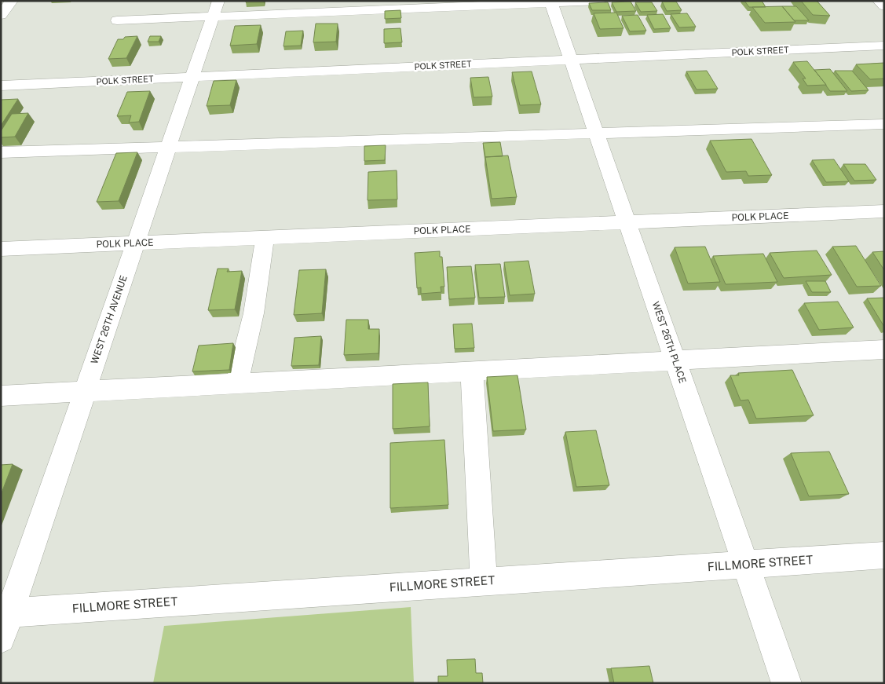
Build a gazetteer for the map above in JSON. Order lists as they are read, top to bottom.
{
  "streets": {
    "street": [
      "POLK STREET",
      "POLK PLACE",
      "WEST 26TH AVENUE",
      "WEST 26TH PLACE",
      "FILLMORE STREET"
    ]
  },
  "crossings": [
    ["POLK STREET", "WEST 26TH AVENUE"],
    ["POLK STREET", "WEST 26TH PLACE"],
    ["POLK PLACE", "WEST 26TH AVENUE"],
    ["POLK PLACE", "WEST 26TH PLACE"],
    ["WEST 26TH AVENUE", "FILLMORE STREET"],
    ["WEST 26TH PLACE", "FILLMORE STREET"]
  ]
}
